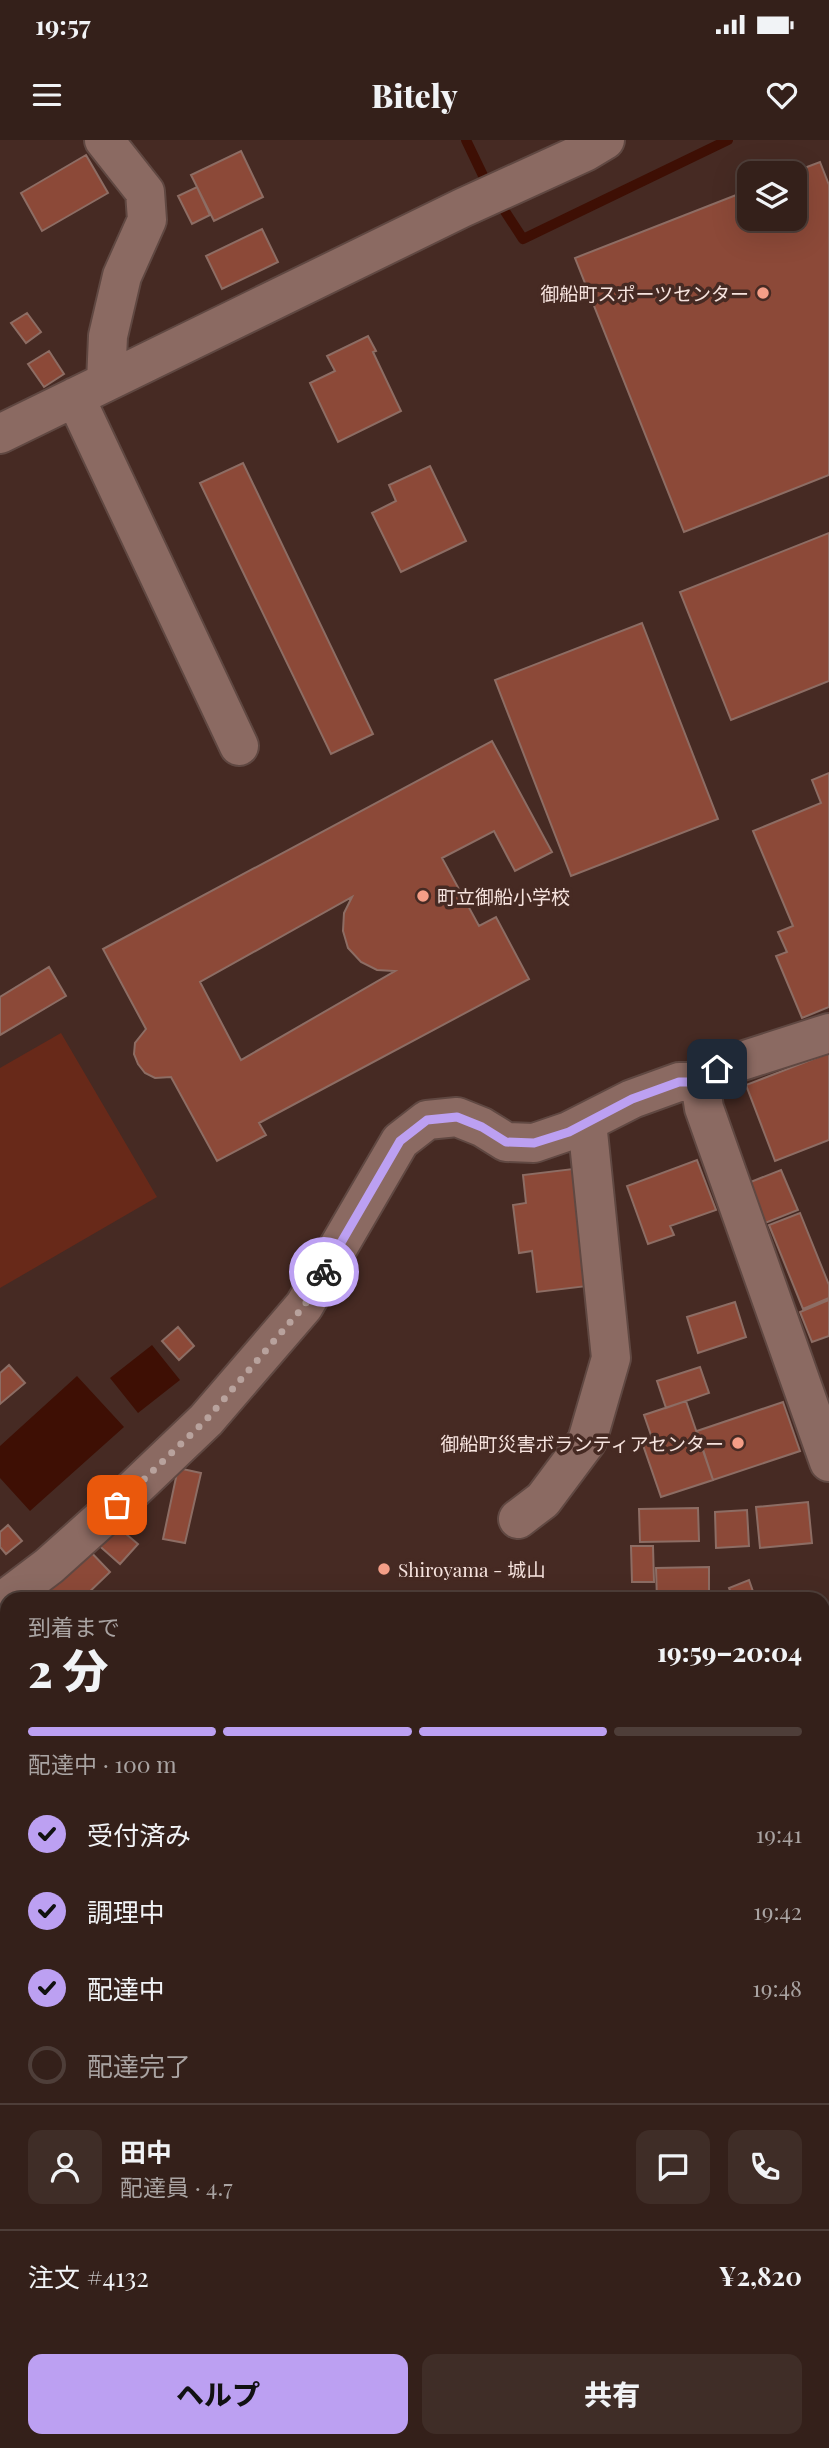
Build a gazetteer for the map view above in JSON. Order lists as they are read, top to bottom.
{
  "places": [
    "御船町スポーツセンター",
    "町立御船小学校",
    "御船町災害ボランティアセンター",
    "Shiroyama - 城山"
  ],
  "page": {
    "status": "19:57",
    "header": "Bitely",
    "heading": ["2 分", "到着まで", "19:59–20:04"],
    "panel": [
      "田中",
      "配達員 · 4.7",
      "注文 #4132",
      "¥2,820"
    ],
    "bar": "配達中 · 100 m",
    "list": [
      ["受付済み", "19:41"],
      ["調理中", "19:42"],
      ["配達中", "19:48"],
      "配達完了"
    ],
    "buttons": ["ヘルプ", "共有"]
  }
}
